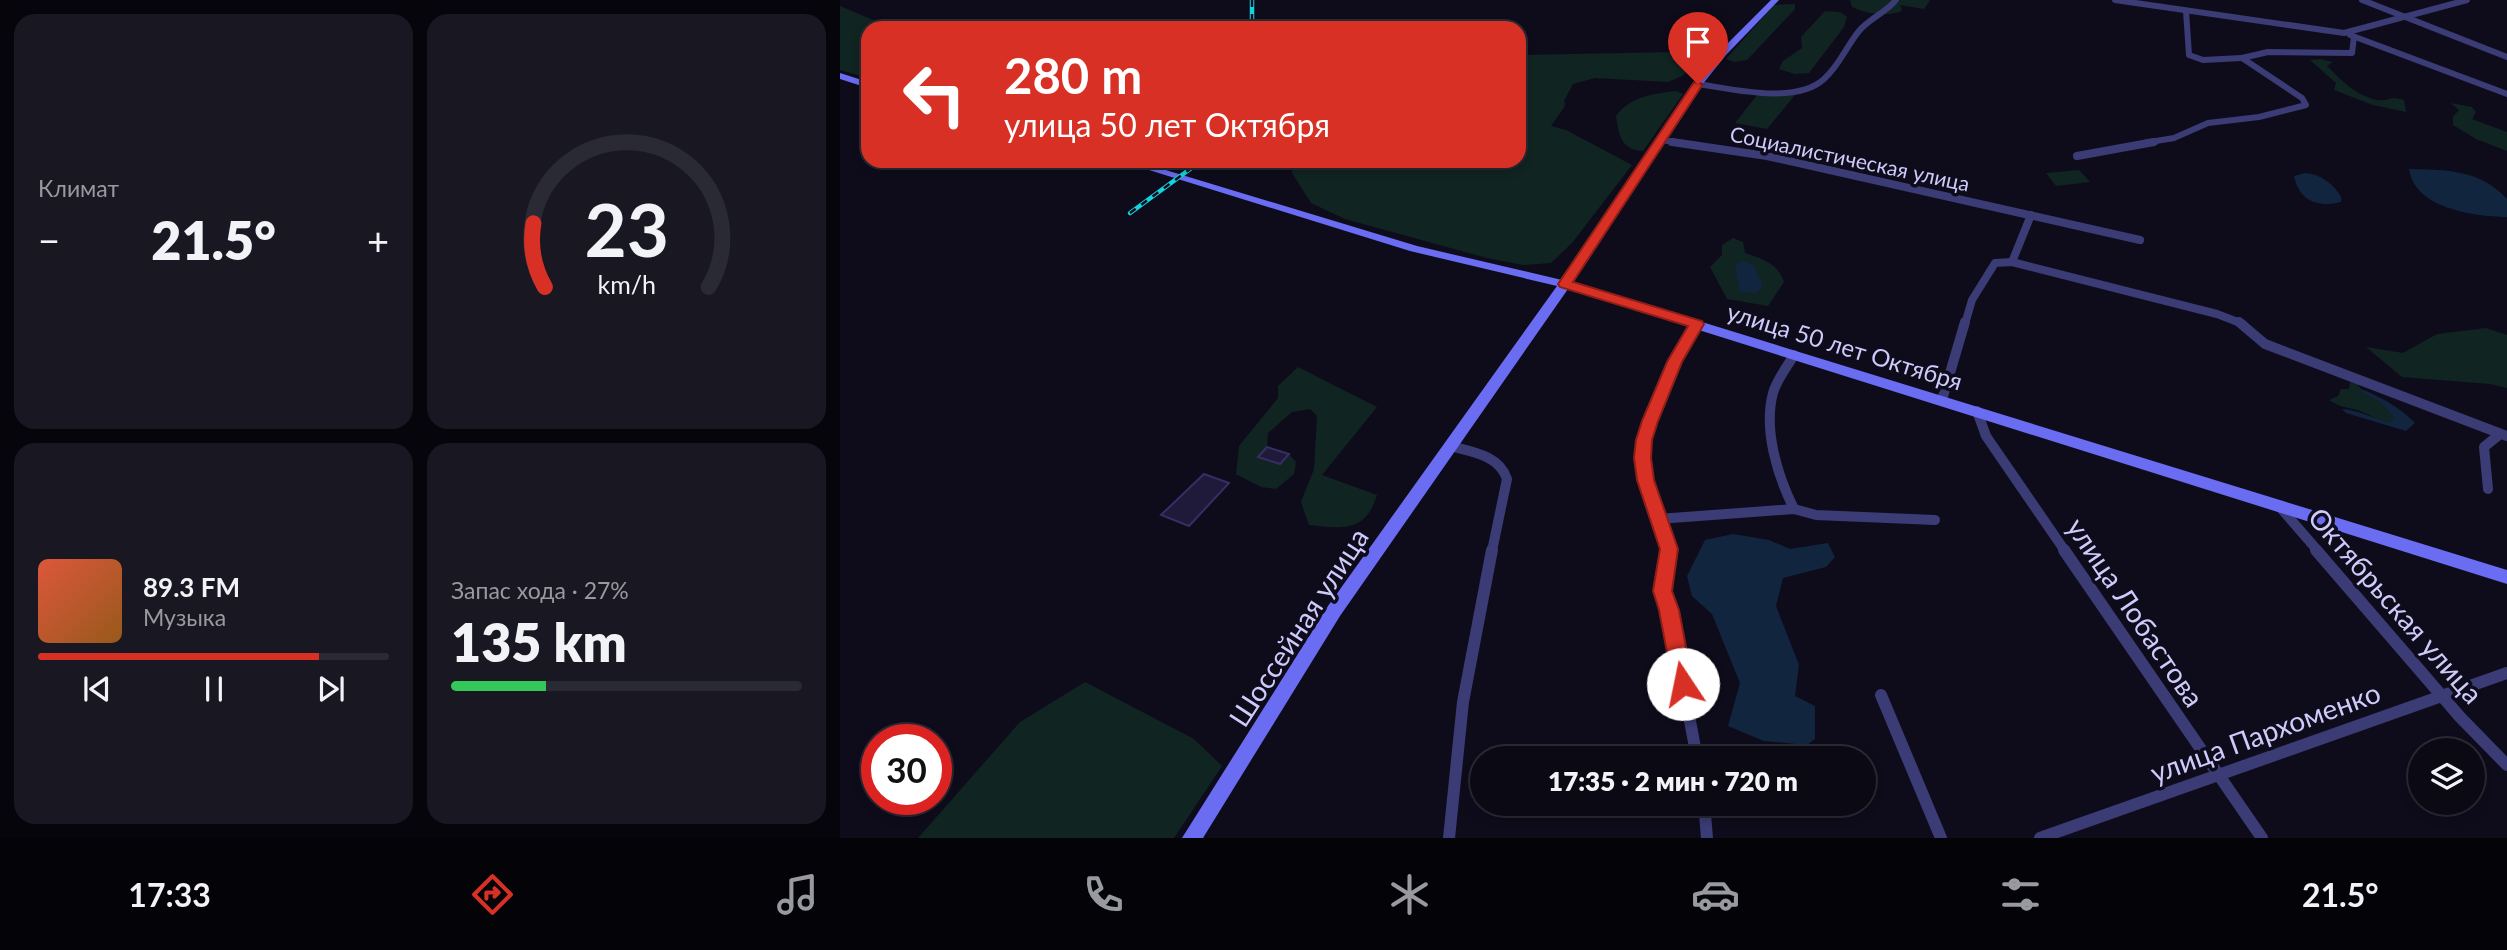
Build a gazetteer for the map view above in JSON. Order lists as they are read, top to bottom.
{
  "streets": {
    "main road": ["улица 50 лет Октября", "Шоссейная улица"],
    "street": [
      "Социалистическая улица",
      "Октябрьская улица",
      "улица Лобастова",
      "улица Пархоменко"
    ]
  },
  "crossings": [
    ["Социалистическая улица", "Шоссейная улица"],
    ["улица 50 лет Октября", "Октябрьская улица"],
    ["улица 50 лет Октября", "улица Лобастова"],
    ["улица 50 лет Октября", "Шоссейная улица"],
    ["Октябрьская улица", "улица Пархоменко"],
    ["улица Лобастова", "улица Пархоменко"]
  ],
  "page": {
    "tile": [
      "Климат",
      ["Запас хода · 27%", "135 km"]
    ],
    "turn": ["280 m", "улица 50 лет Октября"],
    "heat": ["−", "21.5°", "+"],
    "song": ["89.3 FM", "Музыка"],
    "limit": "30",
    "trip": "17:35 · 2 мин · 720 m",
    "tabs": ["17:33", "21.5°"],
    "gauge": ["23", "km/h"]
  }
}
